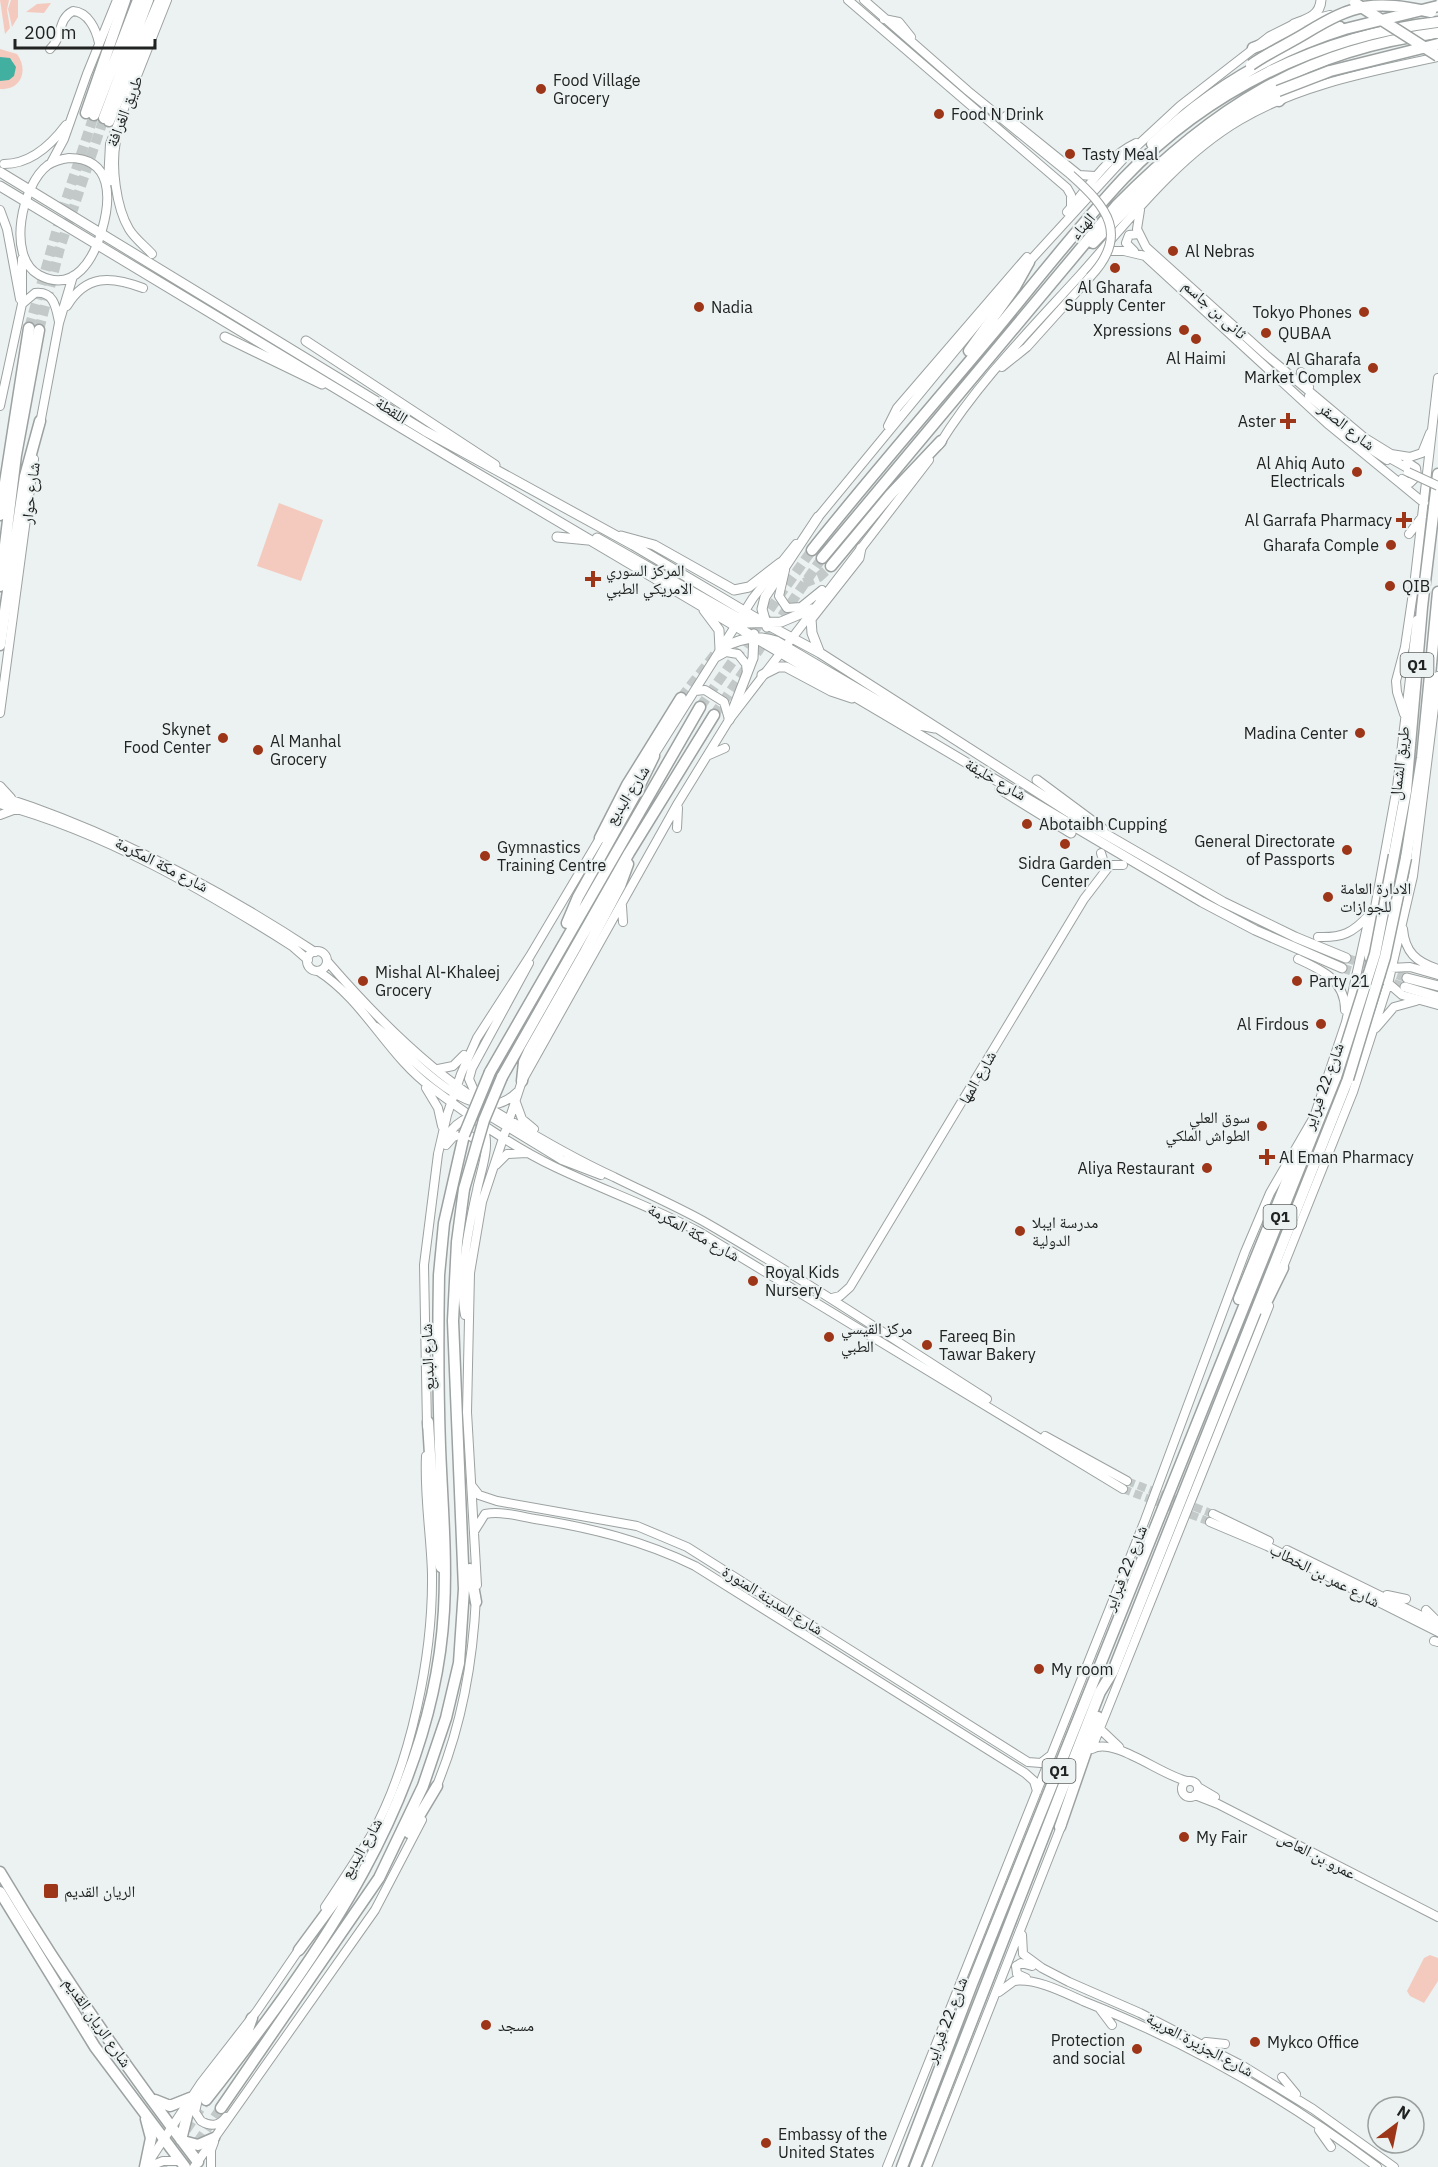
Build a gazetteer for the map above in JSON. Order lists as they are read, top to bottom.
{
  "streets": {
    "highway": [
      "طريق الغرافة",
      "الهناء",
      "شارع حوار",
      "Q1",
      "طريق الشمال",
      "شارع البديع",
      "شارع 22 فبراير",
      "شارع الريان القديم"
    ],
    "main road": [
      "ثانى بن جاسم",
      "اللقطة",
      "شارع الصقر",
      "شارع خليفة",
      "شارع مكة المكرمة",
      "شارع المها",
      "شارع عمر بن الخطاب",
      "شارع المدينة المنورة",
      "عمرو بن العاص",
      "شارع الجزيرة العربية"
    ]
  },
  "crossings": [
    ["طريق الغرافة", "اللقطة"],
    ["طريق الغرافة", "شارع حوار"],
    ["ثانى بن جاسم", "شارع الصقر"],
    ["ثانى بن جاسم", "طريق الشمال"],
    ["اللقطة", "شارع خليفة"],
    ["اللقطة", "شارع البديع"],
    ["طريق الشمال", "شارع 22 فبراير"],
    ["شارع البديع", "شارع مكة المكرمة"],
    ["شارع البديع", "شارع الريان القديم"],
    ["شارع مكة المكرمة", "شارع المها"],
    ["شارع 22 فبراير", "شارع المدينة المنورة"],
    ["شارع 22 فبراير", "شارع الجزيرة العربية"]
  ],
  "places": {
    "other": [
      "Food Village Grocery",
      "Food N Drink",
      "Tasty Meal",
      "Al Nebras",
      "Al Gharafa Supply Center",
      "Nadia",
      "Tokyo Phones",
      "Xpressions",
      "QUBAA",
      "Al Haimi",
      "Al Gharafa Market Complex",
      "Al Ahiq Auto Electricals",
      "Gharafa Comple",
      "QIB",
      "Madina Center",
      "Skynet Food Center",
      "Al Manhal Grocery",
      "Abotaibh Cupping",
      "Sidra Garden Center",
      "General Directorate of Passports",
      "Gymnastics Training Centre",
      "الادارة العامة للجوازات",
      "Mishal Al-Khaleej Grocery",
      "Party 21",
      "Al Firdous",
      "سوق العلي الطواش الملكي",
      "Aliya Restaurant",
      "مدرسة ايبلا الدولية",
      "Royal Kids Nursery",
      "مركز القيسي الطبي",
      "Fareeq Bin Tawar Bakery",
      "My room",
      "My Fair",
      "مسجد",
      "Mykco Office",
      "Protection and social",
      "Embassy of the United States"
    ],
    "health": [
      "Aster",
      "Al Garrafa Pharmacy",
      "المركز السوري الامريكي الطبي",
      "Al Eman Pharmacy"
    ],
    "transit": ["الريان القديم"]
  },
  "scale_bar": "200 m",
  "north": "top right"
}
